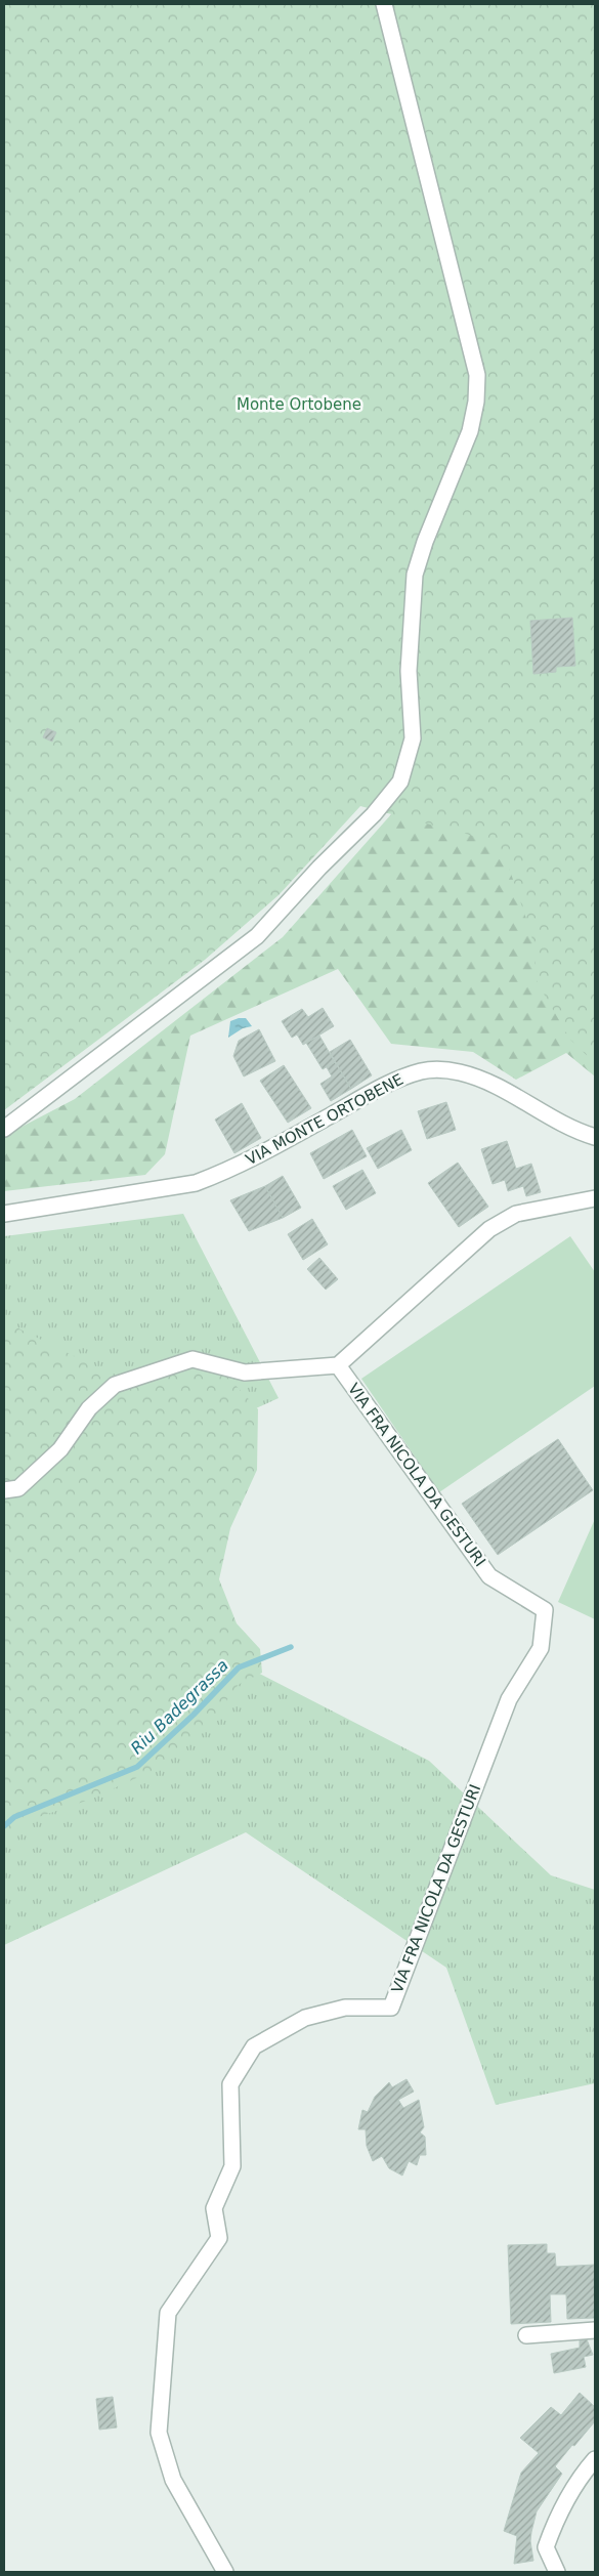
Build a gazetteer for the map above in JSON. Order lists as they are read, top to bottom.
{
  "streets": {
    "street": ["VIA MONTE ORTOBENE", "VIA FRA NICOLA DA GESTURI"]
  },
  "water": ["Riu Badegrassa"],
  "parks": ["Monte Ortobene"]
}
